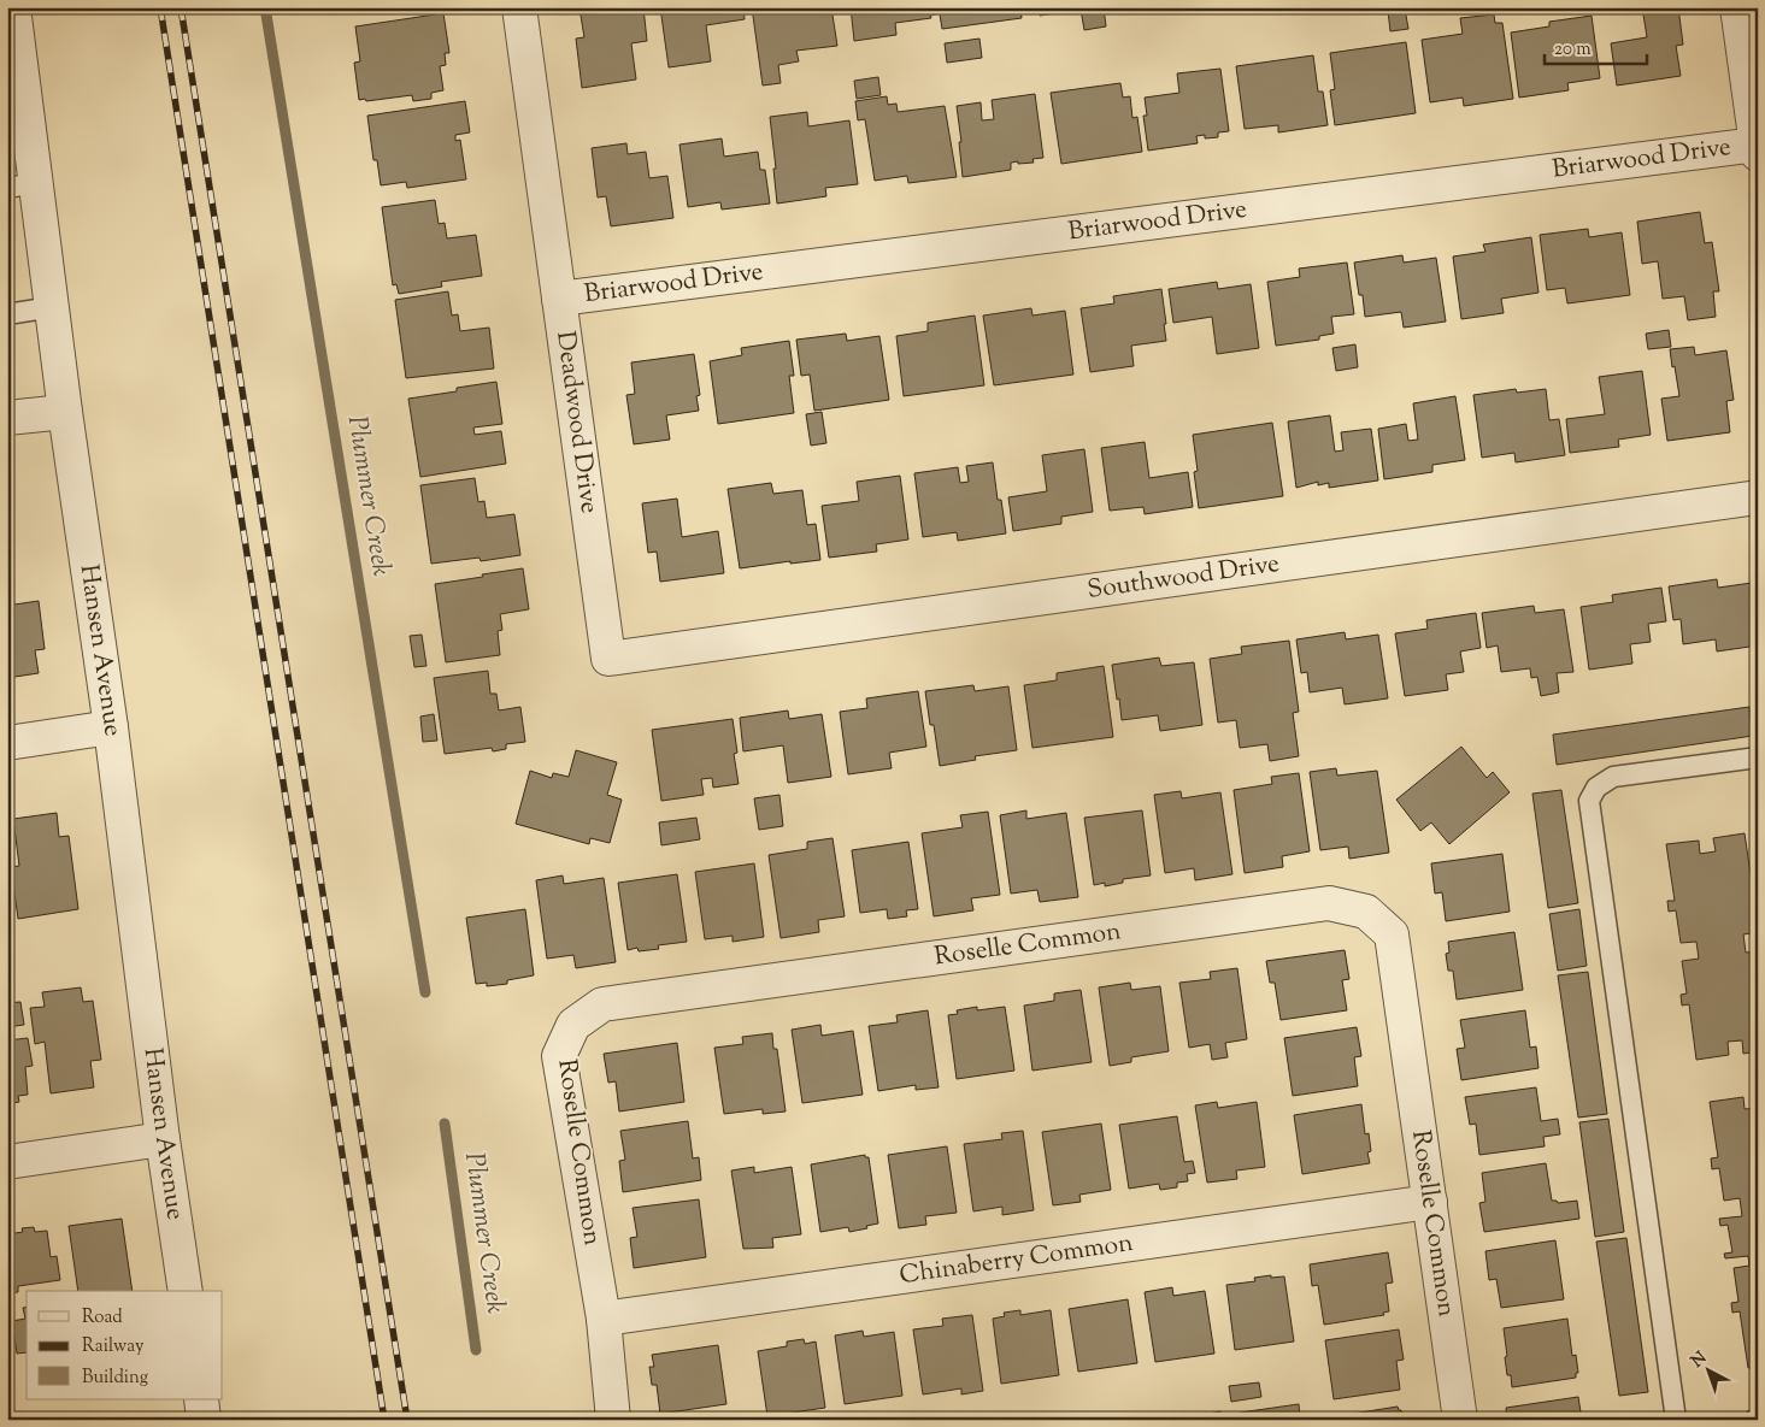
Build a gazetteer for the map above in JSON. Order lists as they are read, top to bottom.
{
  "streets": {
    "street": [
      "Briarwood Drive",
      "Deadwood Drive",
      "Southwood Drive",
      "Hansen Avenue",
      "Roselle Common",
      "Chinaberry Common"
    ]
  },
  "crossings": [
    ["Briarwood Drive", "Deadwood Drive"],
    ["Deadwood Drive", "Southwood Drive"],
    ["Roselle Common", "Chinaberry Common"]
  ],
  "water": ["Plummer Creek"],
  "legend": ["Road", "Railway", "Building"],
  "scale_bar": "20 m",
  "north": "top left"
}
